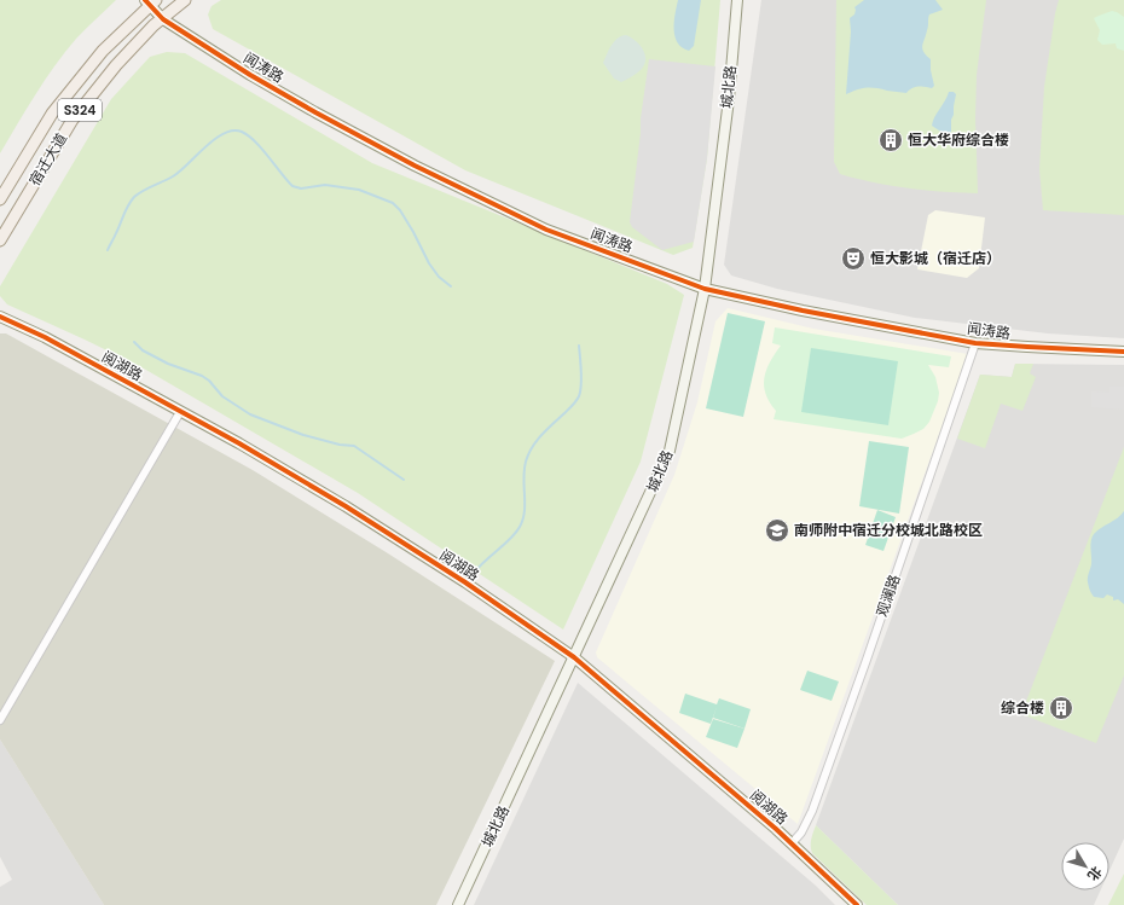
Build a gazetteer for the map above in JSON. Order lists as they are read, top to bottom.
{
  "streets": {
    "main road": ["S324", "宿迁大道"],
    "street": [
      "闻涛路",
      "城北路",
      "阅湖路",
      "观澜路"
    ]
  },
  "crossings": [
    ["闻涛路", "城北路"],
    ["闻涛路", "宿迁大道"],
    ["闻涛路", "观澜路"],
    ["城北路", "阅湖路"],
    ["阅湖路", "观澜路"]
  ],
  "places": {
    "building": ["恒大华府综合楼", "综合楼"],
    "theatre": ["恒大影城（宿迁店）"],
    "school or university": ["南师附中宿迁分校城北路校区"]
  },
  "north": "bottom right"
}
